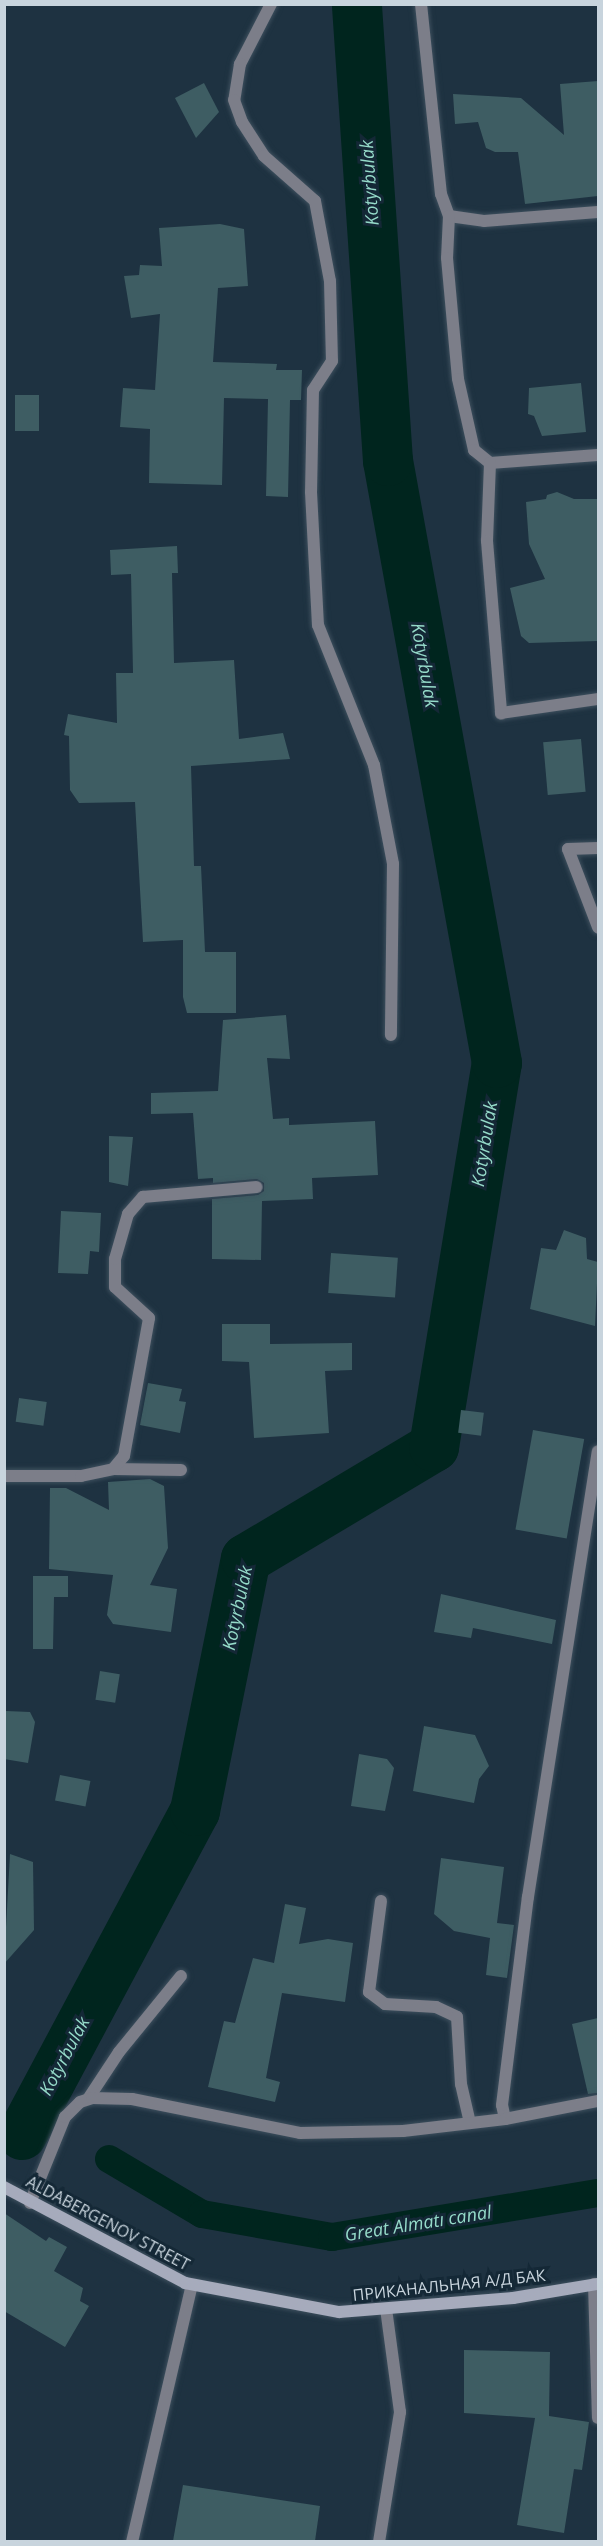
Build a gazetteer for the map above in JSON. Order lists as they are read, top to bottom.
{
  "streets": {
    "main road": ["ALDABERGENOV STREET", "ПРИКАНАЛЬНАЯ А/Д БАК"]
  },
  "crossings": [
    ["ALDABERGENOV STREET", "ПРИКАНАЛЬНАЯ А/Д БАК"]
  ],
  "water": ["Kotyrbulak", "Great Almatı canal"]
}
